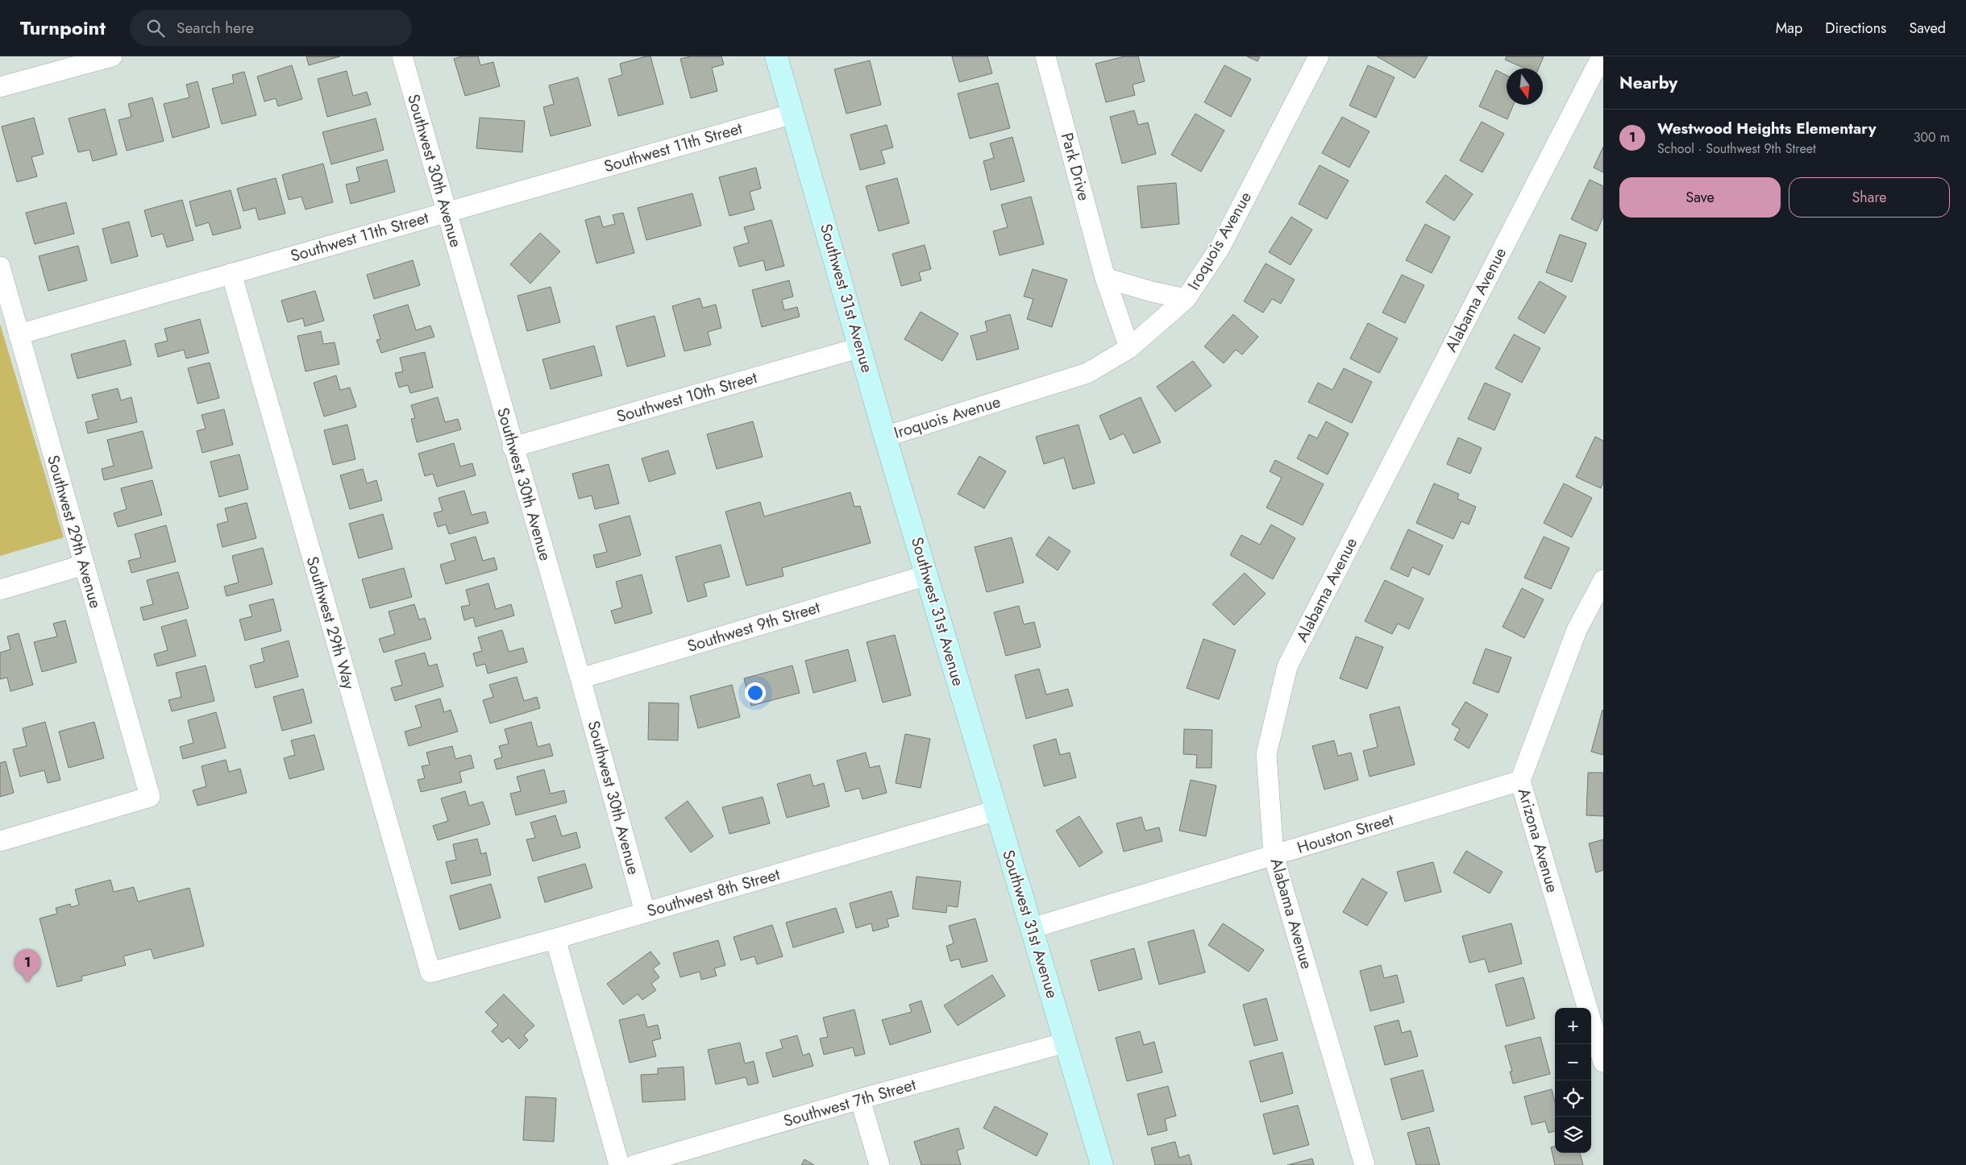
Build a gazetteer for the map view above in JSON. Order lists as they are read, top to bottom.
{
  "streets": {
    "main road": ["Southwest 31st Avenue"],
    "street": [
      "Southwest 11th Street",
      "Park Drive",
      "Southwest 30th Avenue",
      "Iroquois Avenue",
      "Alabama Avenue",
      "Southwest 10th Street",
      "Southwest 29th Avenue",
      "Southwest 29th Way",
      "Southwest 9th Street",
      "Houston Street",
      "Arizona Avenue",
      "Southwest 8th Street",
      "Southwest 7th Street"
    ]
  },
  "crossings": [
    ["Southwest 11th Street", "Southwest 30th Avenue"],
    ["Southwest 11th Street", "Southwest 31st Avenue"],
    ["Southwest 11th Street", "Southwest 29th Avenue"],
    ["Southwest 11th Street", "Southwest 29th Way"],
    ["Park Drive", "Iroquois Avenue"],
    ["Southwest 30th Avenue", "Southwest 10th Street"],
    ["Southwest 30th Avenue", "Southwest 9th Street"],
    ["Southwest 30th Avenue", "Southwest 8th Street"],
    ["Iroquois Avenue", "Southwest 31st Avenue"],
    ["Southwest 31st Avenue", "Southwest 10th Street"],
    ["Southwest 31st Avenue", "Southwest 9th Street"],
    ["Southwest 31st Avenue", "Houston Street"],
    ["Southwest 31st Avenue", "Southwest 8th Street"],
    ["Southwest 31st Avenue", "Southwest 7th Street"],
    ["Alabama Avenue", "Houston Street"],
    ["Southwest 29th Way", "Southwest 8th Street"],
    ["Houston Street", "Arizona Avenue"]
  ],
  "north": "bottom",
  "page": {
    "header": "Turnpoint",
    "search": "Search here",
    "nav": ["Map", "Directions", "Saved"],
    "heading": "Nearby",
    "list": [
      {
        "mark": "1",
        "name": "Westwood Heights Elementary",
        "note": "School · Southwest 9th Street",
        "value": "300 m"
      }
    ],
    "buttons": ["Save", "Share"],
    "pins": "1",
    "map_buttons": ["+", "−"]
  }
}
